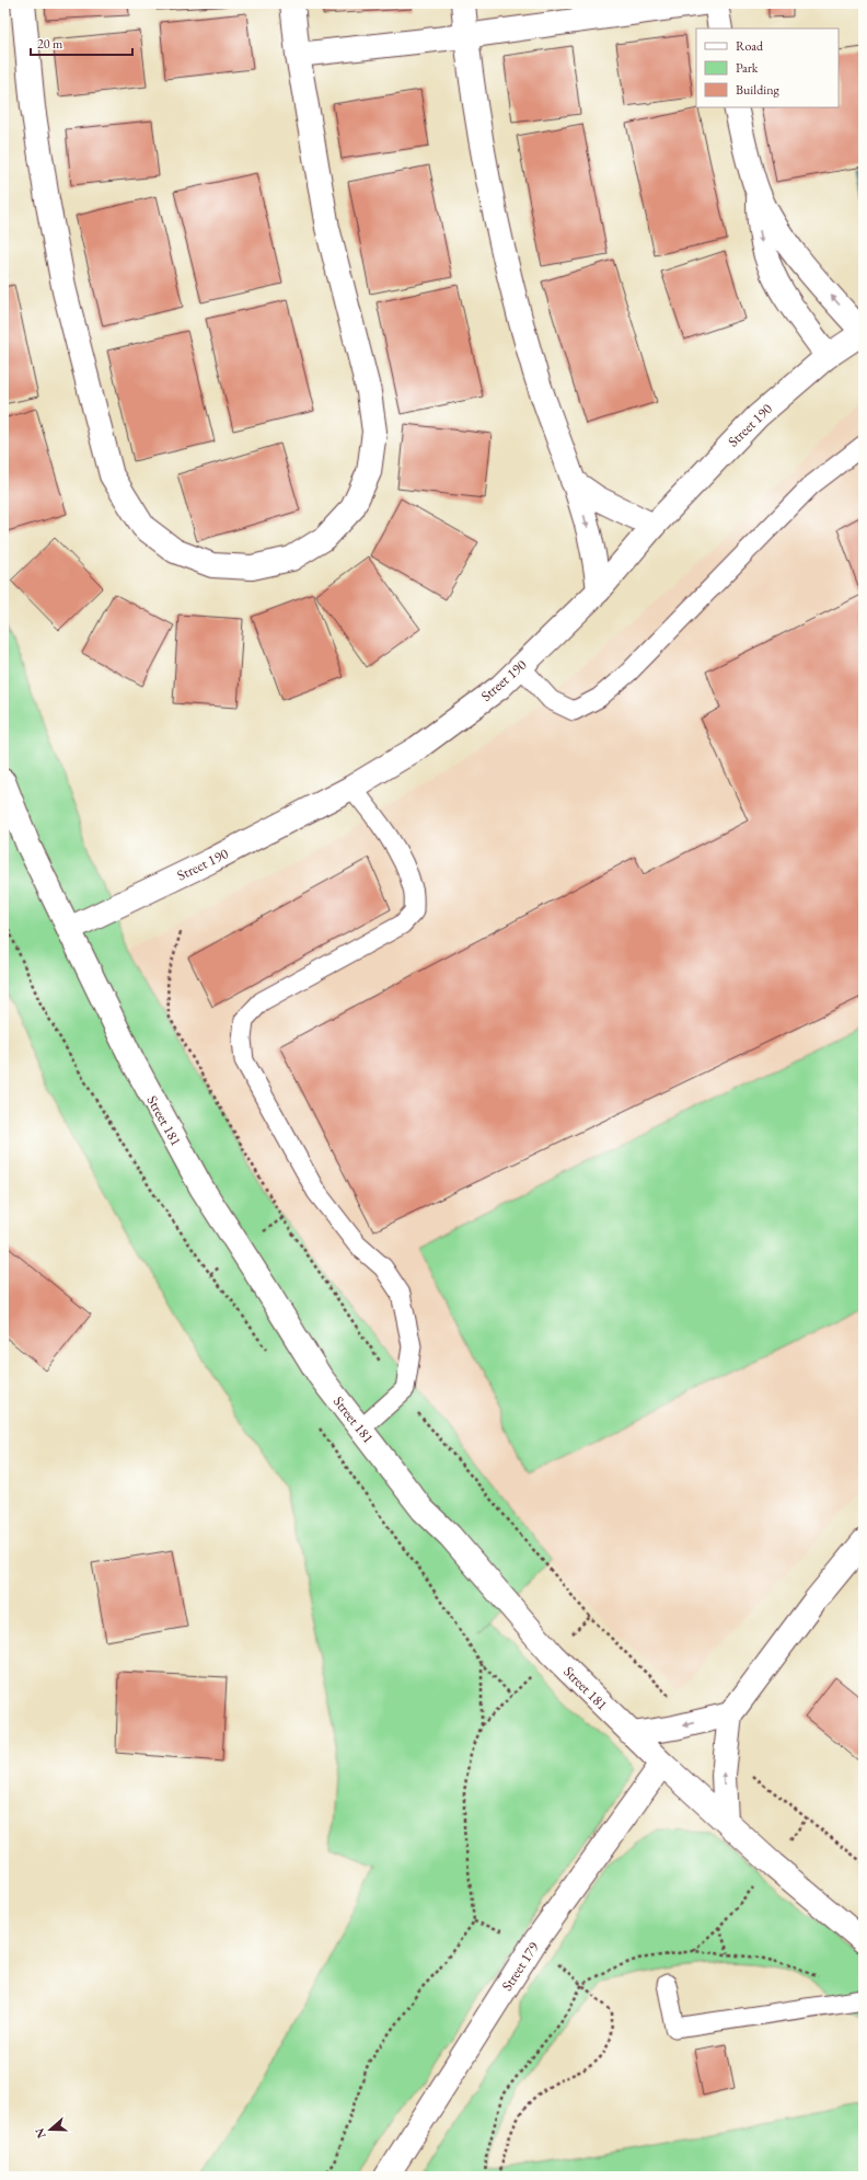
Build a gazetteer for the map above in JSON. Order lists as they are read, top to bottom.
{
  "streets": {
    "street": ["Street 190", "Street 181", "Street 179"]
  },
  "crossings": [
    ["Street 190", "Street 181"],
    ["Street 181", "Street 179"]
  ],
  "legend": ["Road", "Park", "Building"],
  "scale_bar": "20 m",
  "north": "left"
}
